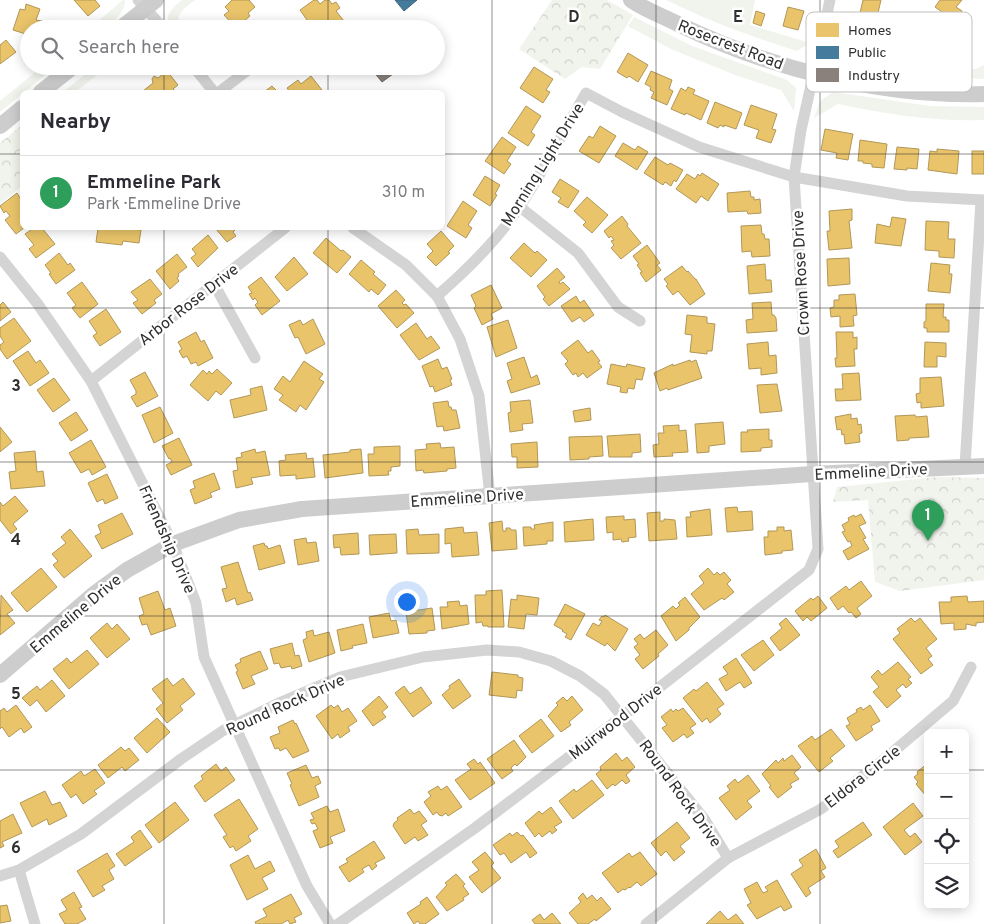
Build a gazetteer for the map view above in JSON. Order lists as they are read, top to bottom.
{
  "streets": {
    "street": [
      "Rosecrest Road",
      "Morning Light Drive",
      "Crown Rose Drive",
      "Arbor Rose Drive",
      "Emmeline Drive",
      "Friendship Drive",
      "Round Rock Drive",
      "Muirwood Drive",
      "Eldora Circle"
    ]
  },
  "crossings": [
    ["Morning Light Drive", "Crown Rose Drive"],
    ["Crown Rose Drive", "Emmeline Drive"],
    ["Crown Rose Drive", "Muirwood Drive"],
    ["Arbor Rose Drive", "Friendship Drive"],
    ["Emmeline Drive", "Friendship Drive"],
    ["Emmeline Drive", "Muirwood Drive"],
    ["Friendship Drive", "Round Rock Drive"],
    ["Round Rock Drive", "Muirwood Drive"],
    ["Round Rock Drive", "Eldora Circle"]
  ],
  "legend": ["Homes", "Public", "Industry"],
  "page": {
    "search": "Search here",
    "heading": "Nearby",
    "list": [
      {
        "mark": "1",
        "name": "Emmeline Park",
        "note": "Park · Emmeline Drive",
        "value": "310 m"
      }
    ],
    "pins": "1",
    "map_buttons": ["+", "−"]
  },
  "grid": {
    "columns": ["D", "E"],
    "rows": [
      "3",
      "4",
      "5",
      "6"
    ]
  }
}
